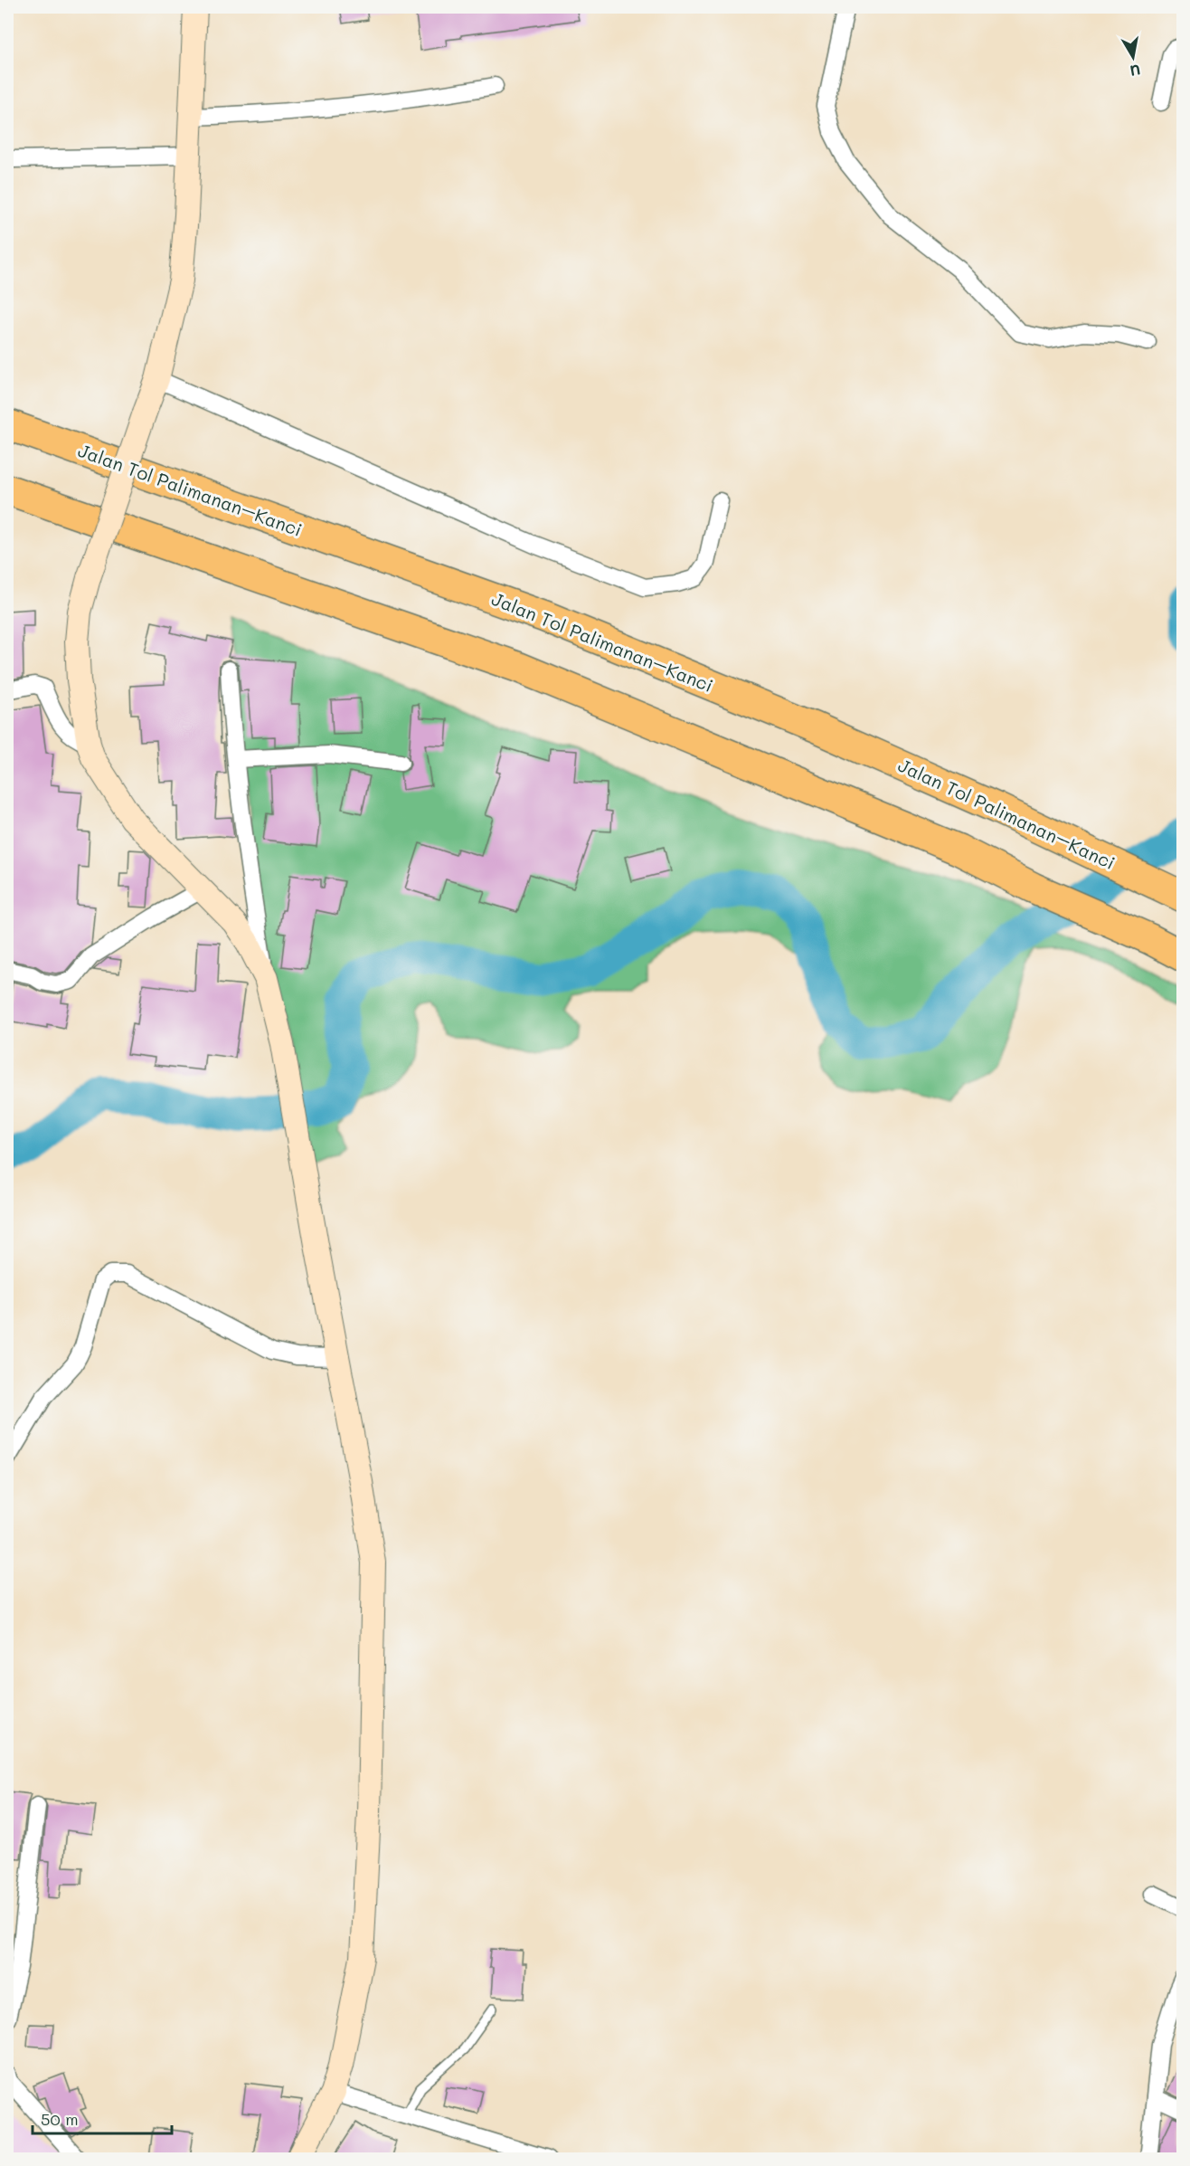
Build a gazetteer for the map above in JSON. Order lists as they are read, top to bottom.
{
  "streets": {
    "highway": ["Jalan Tol Palimanan–Kanci"]
  },
  "scale_bar": "50 m",
  "north": "bottom"
}
